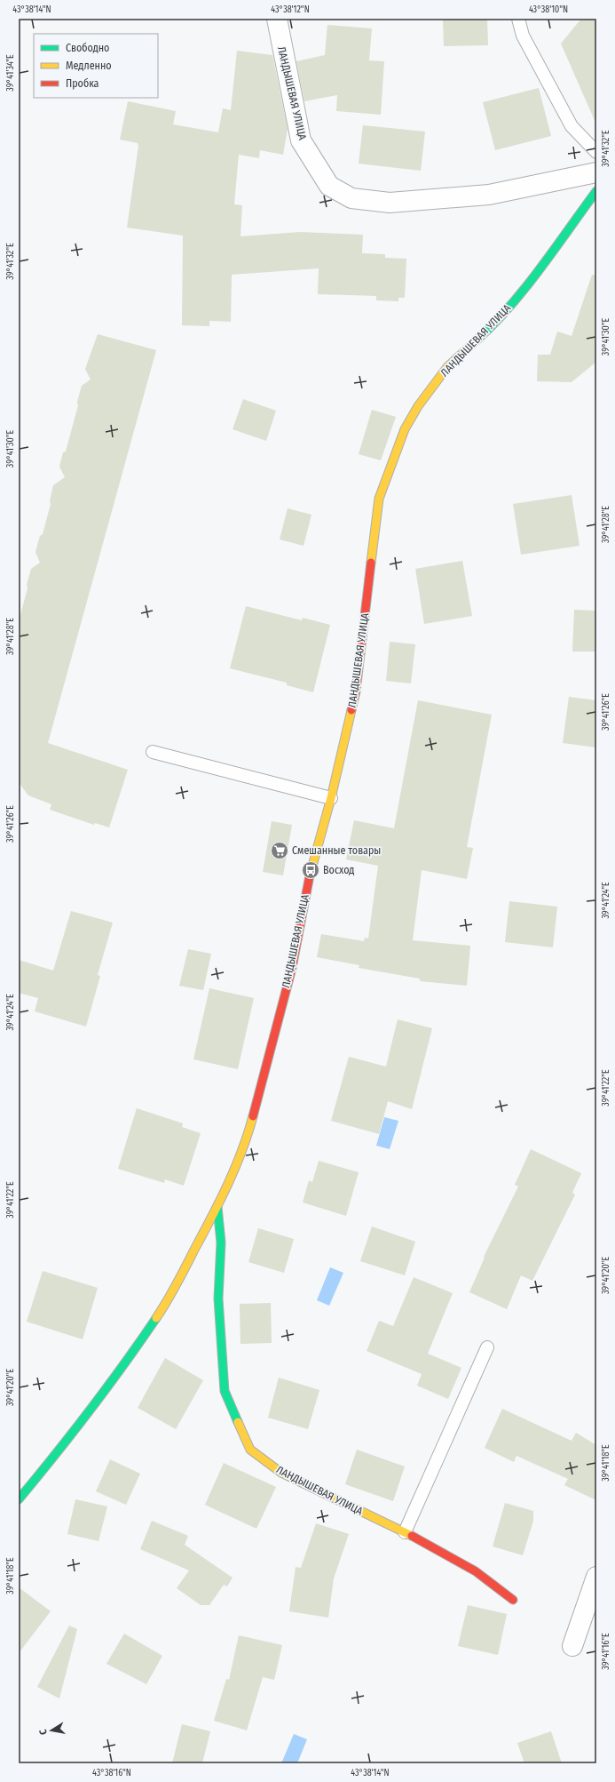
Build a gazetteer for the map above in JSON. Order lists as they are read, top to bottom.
{
  "streets": {
    "street": ["ЛАНДЫШЕВАЯ УЛИЦА"]
  },
  "places": {
    "supermarket": ["Смешанные товары"],
    "bus stop": ["Восход"]
  },
  "legend": ["Свободно", "Медленно", "Пробка"],
  "north": "left",
  "coordinates": [
    "43°38'14\"N",
    "43°38'12\"N",
    "43°38'10\"N",
    "39°41'34\"E",
    "39°41'32\"E",
    "39°41'30\"E",
    "39°41'28\"E",
    "39°41'26\"E",
    "39°41'24\"E",
    "39°41'22\"E",
    "39°41'20\"E",
    "39°41'18\"E",
    "39°41'16\"E",
    "43°38'16\"N"
  ]
}
